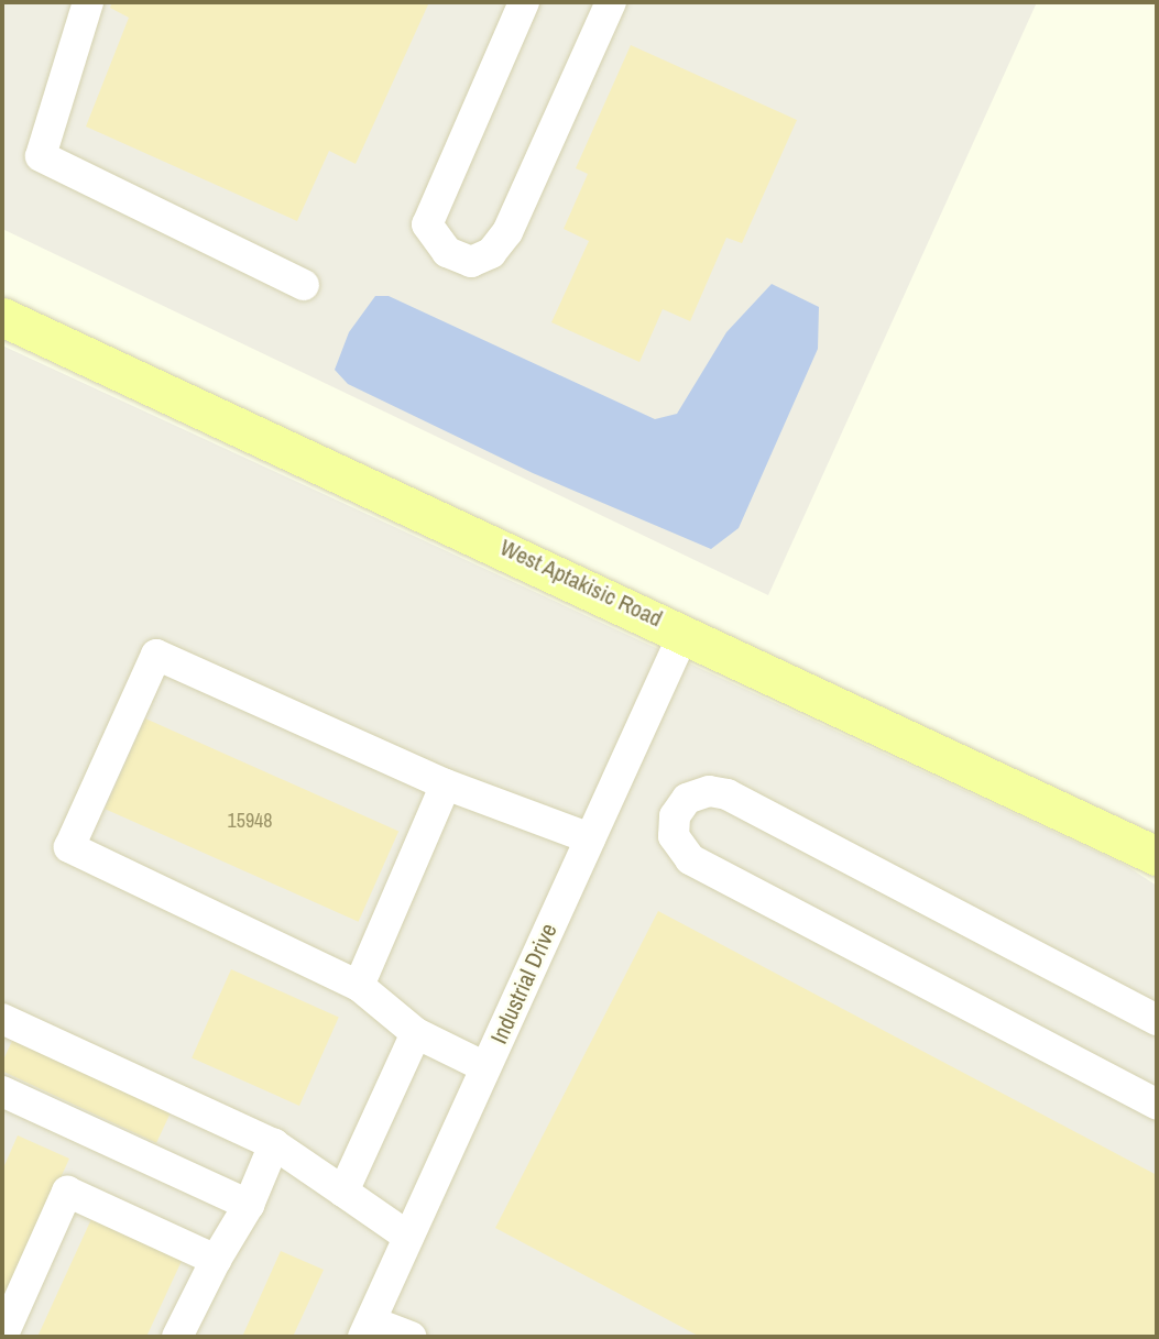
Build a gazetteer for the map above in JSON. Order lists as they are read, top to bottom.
{
  "streets": {
    "main road": ["West Aptakisic Road"],
    "street": ["Industrial Drive"]
  },
  "crossings": [
    ["West Aptakisic Road", "Industrial Drive"]
  ],
  "house_numbers": ["15948"]
}
